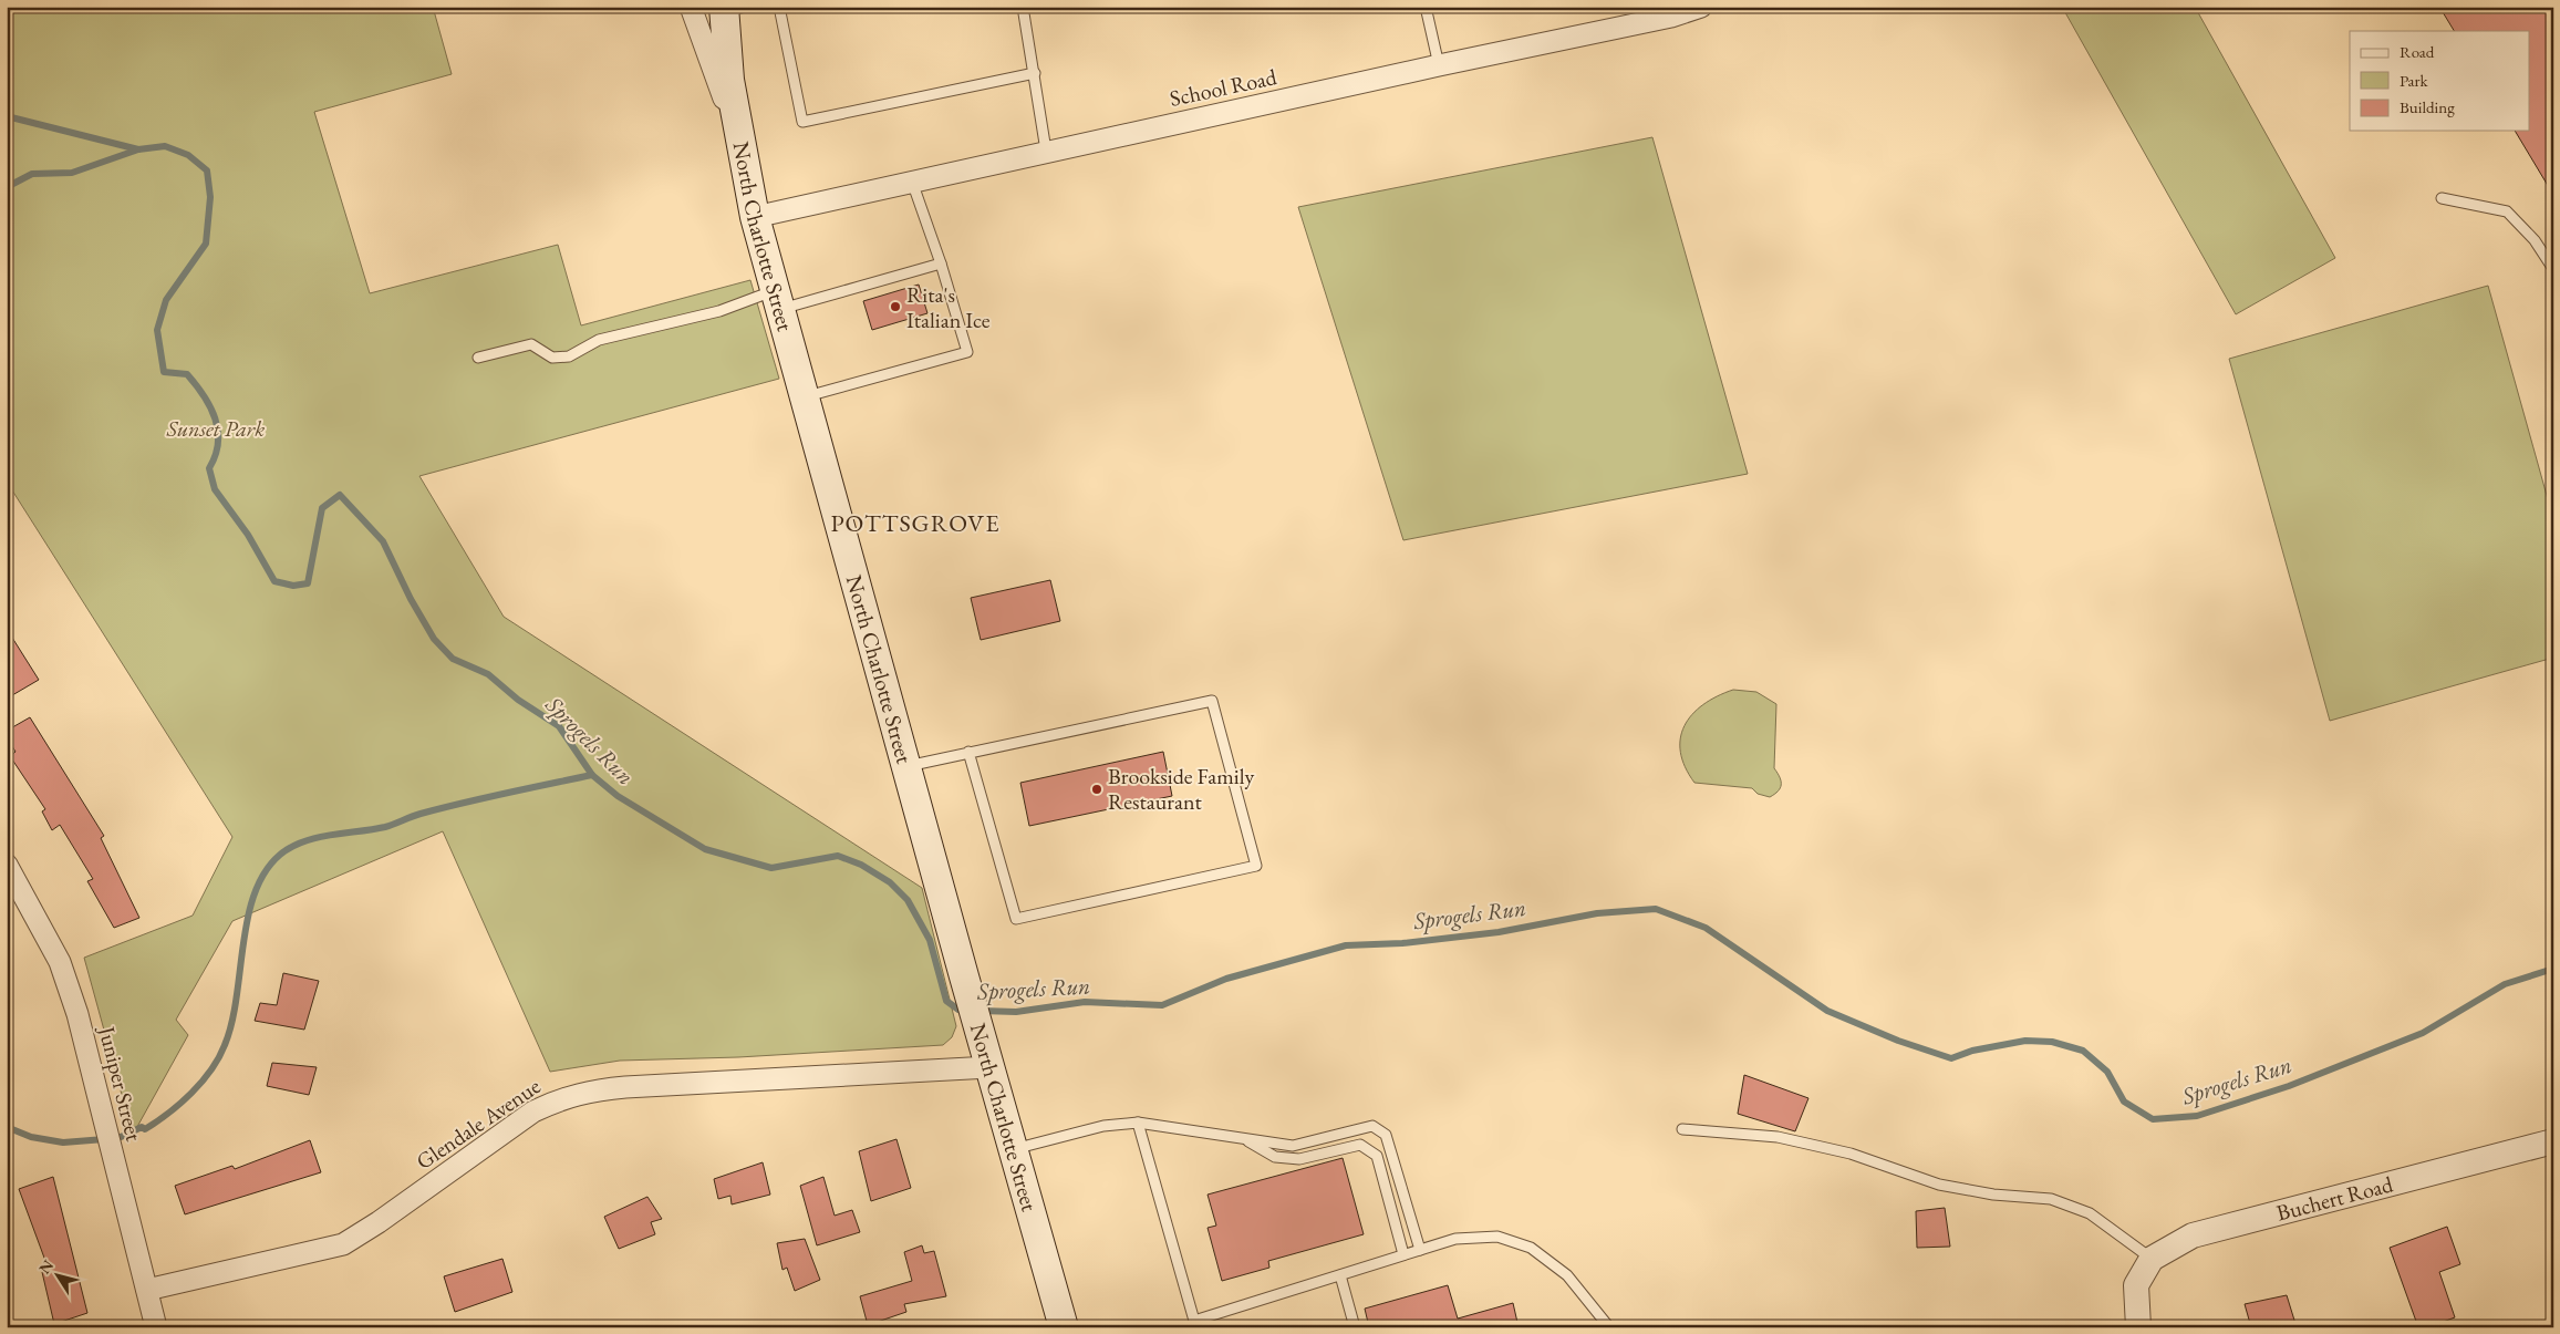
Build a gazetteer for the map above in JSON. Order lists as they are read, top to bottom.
{
  "streets": {
    "main road": ["North Charlotte Street"],
    "street": [
      "School Road",
      "Juniper Street",
      "Glendale Avenue",
      "Buchert Road"
    ]
  },
  "crossings": [
    ["School Road", "North Charlotte Street"],
    ["North Charlotte Street", "Glendale Avenue"],
    ["Juniper Street", "Glendale Avenue"]
  ],
  "districts": ["POTTSGROVE"],
  "water": ["Sprogels Run"],
  "parks": ["Sunset Park"],
  "places": ["Rita's Italian Ice", "Brookside Family Restaurant"],
  "legend": ["Road", "Park", "Building"],
  "north": "top left"
}
